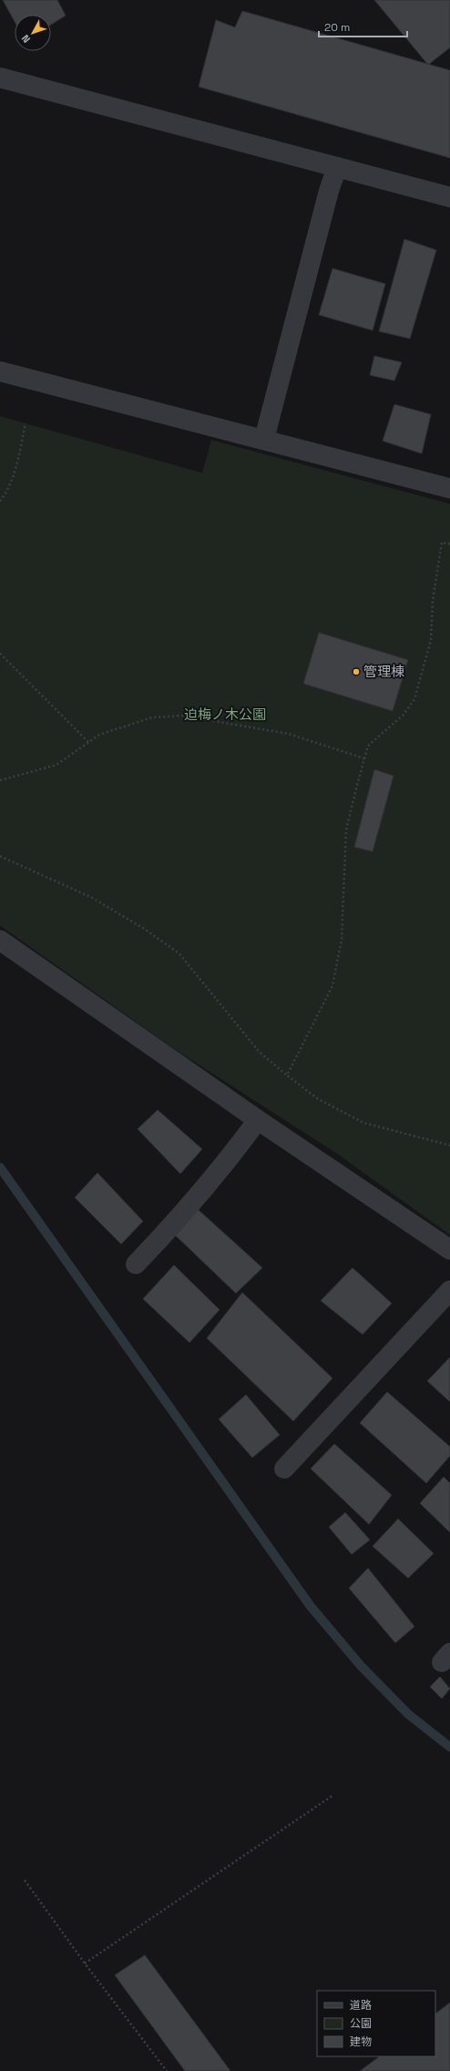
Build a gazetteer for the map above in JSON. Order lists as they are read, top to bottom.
{
  "parks": ["迫梅ノ木公園"],
  "places": ["管理棟"],
  "legend": ["道路", "公園", "建物"],
  "scale_bar": "20 m",
  "north": "bottom left"
}
